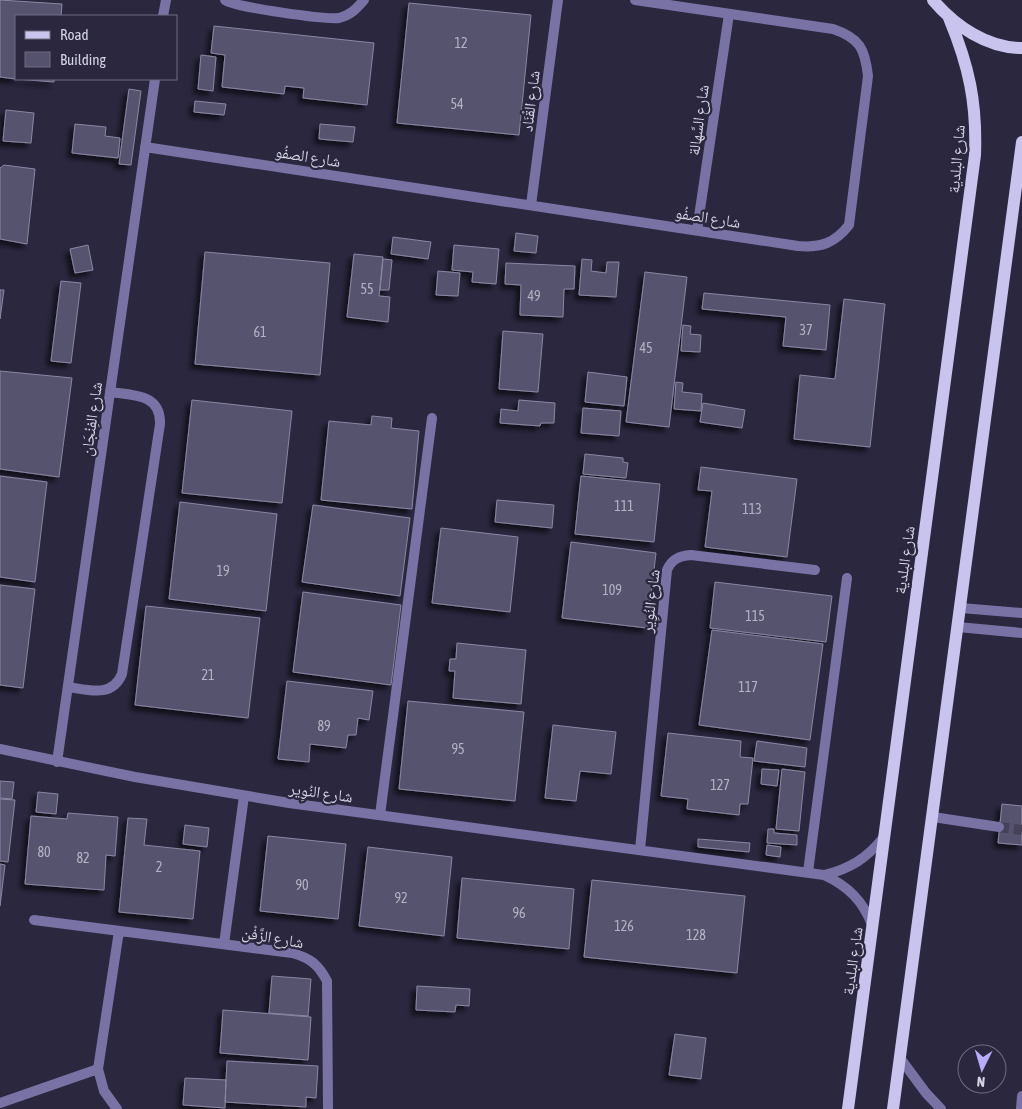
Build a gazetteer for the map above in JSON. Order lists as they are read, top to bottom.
{
  "streets": {
    "main road": ["شارع البلدية"],
    "street": [
      "شارع القْنَاد",
      "شارع السَّهالة",
      "شارع الصفُو",
      "شارع الفِنْجَان",
      "شارع النُوِير",
      "شارع الزَّفْن"
    ]
  },
  "crossings": [
    ["شارع القْنَاد", "شارع الصفُو"],
    ["شارع السَّهالة", "شارع الصفُو"],
    ["شارع الصفُو", "شارع الفِنْجَان"],
    ["شارع البلدية", "شارع النُوِير"],
    ["شارع الفِنْجَان", "شارع النُوِير"],
    ["شارع النُوِير", "شارع الزَّفْن"]
  ],
  "house_numbers": [
    "12",
    "54",
    "55",
    "49",
    "37",
    "61",
    "45",
    "111",
    "113",
    "19",
    "109",
    "115",
    "21",
    "117",
    "89",
    "95",
    "127",
    "80",
    "82",
    "2",
    "90",
    "92",
    "96",
    "126",
    "128"
  ],
  "legend": ["Road", "Building"],
  "north": "bottom"
}
